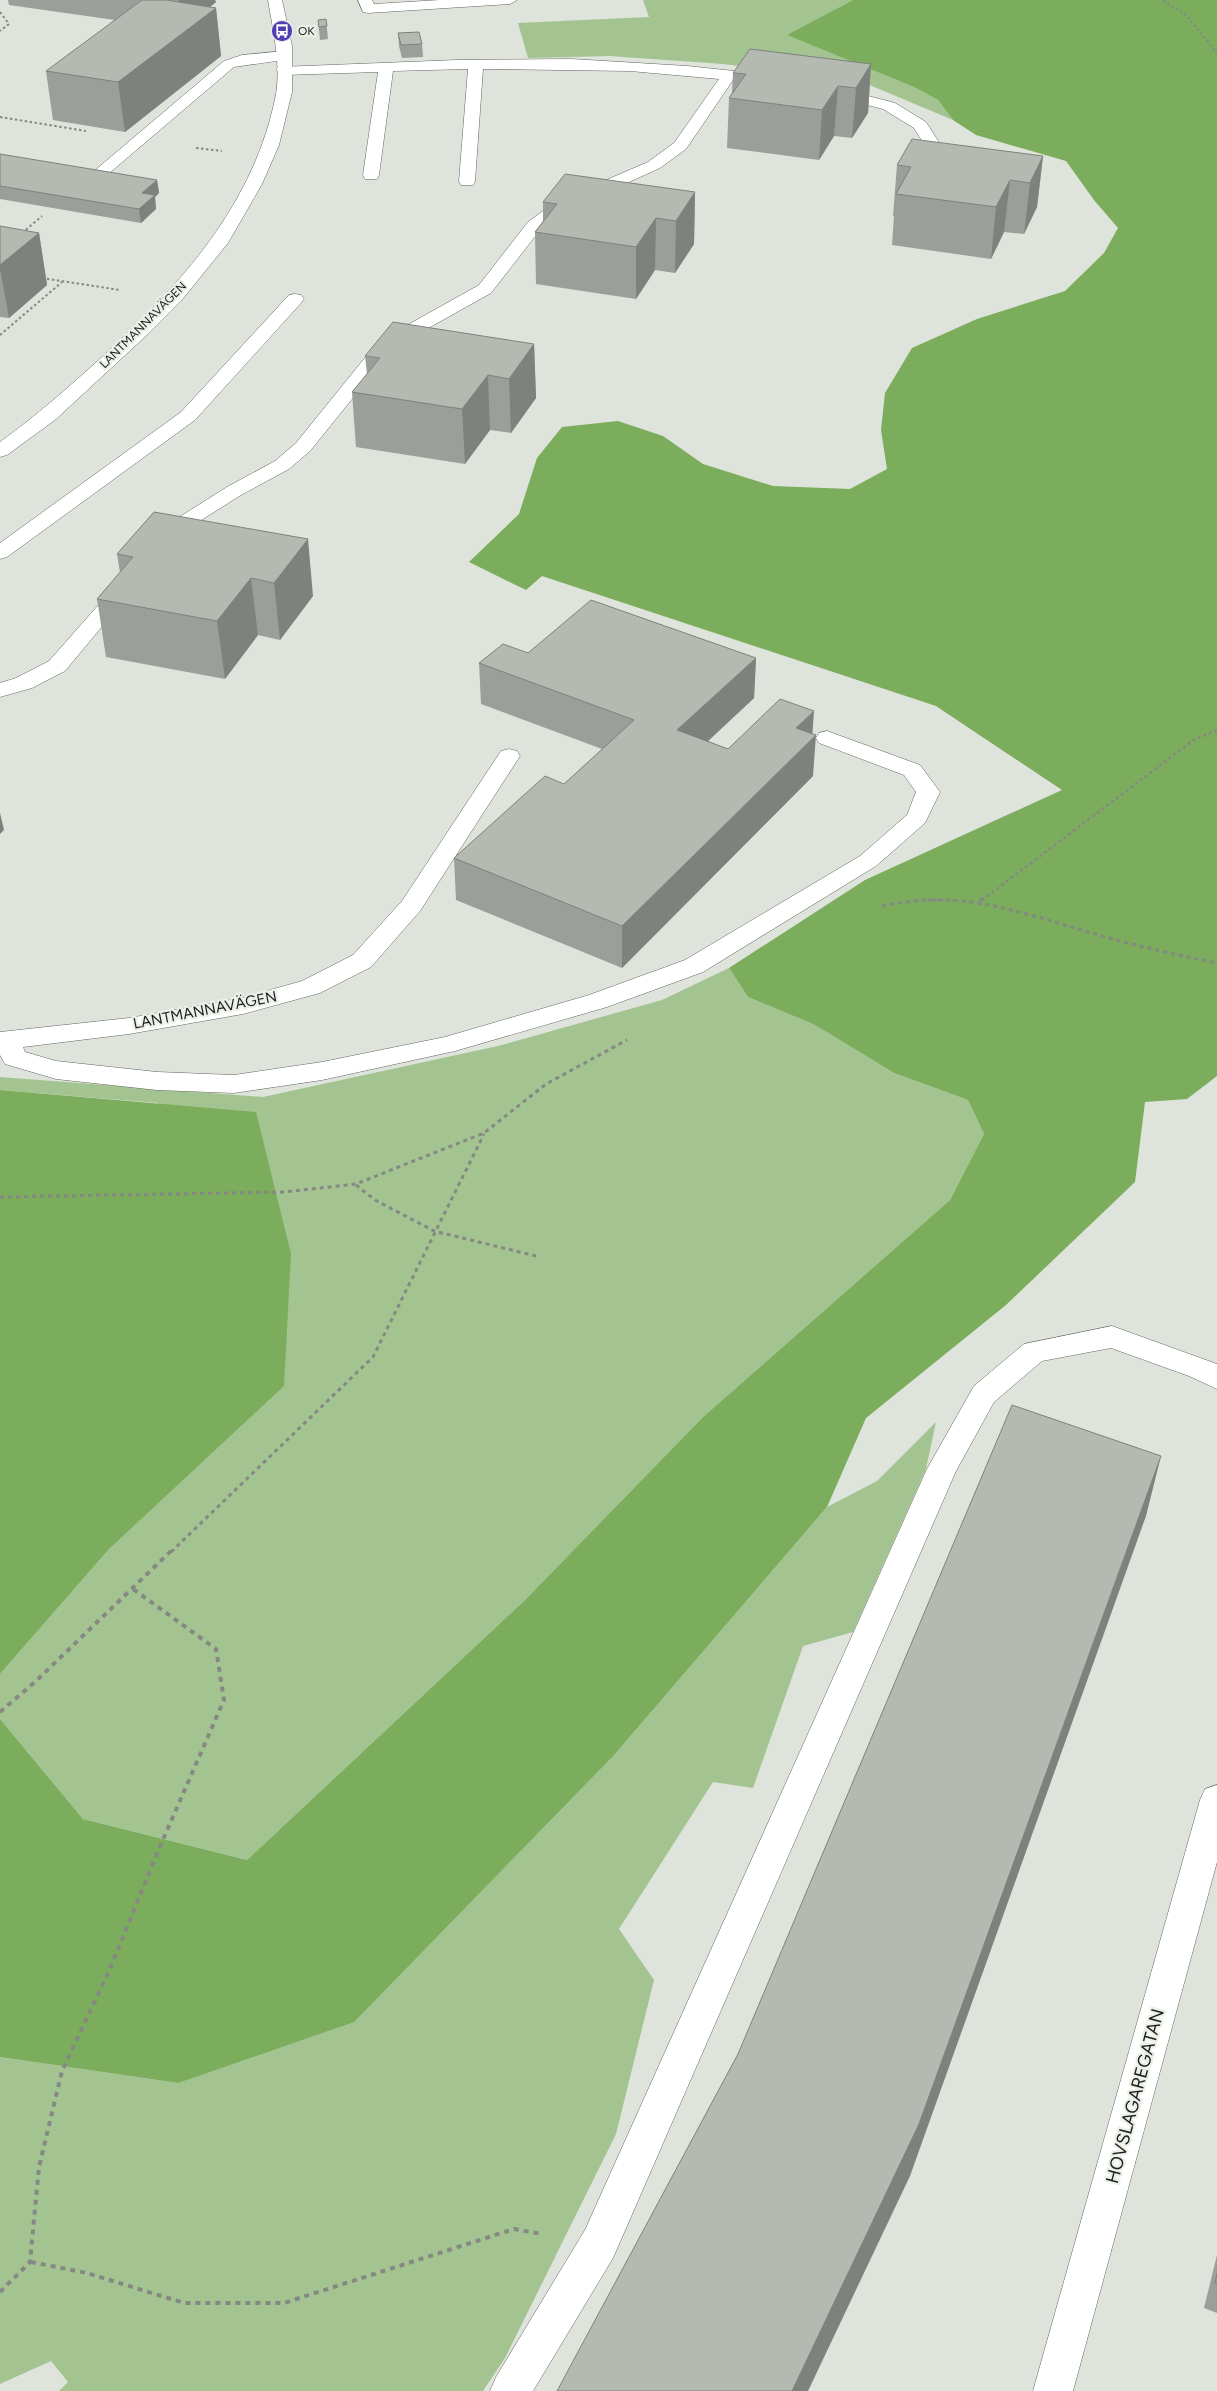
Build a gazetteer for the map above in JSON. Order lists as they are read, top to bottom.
{
  "streets": {
    "street": ["LANTMANNAVÄGEN", "HOVSLAGAREGATAN"]
  },
  "places": {
    "bus stop": ["OK"]
  }
}
